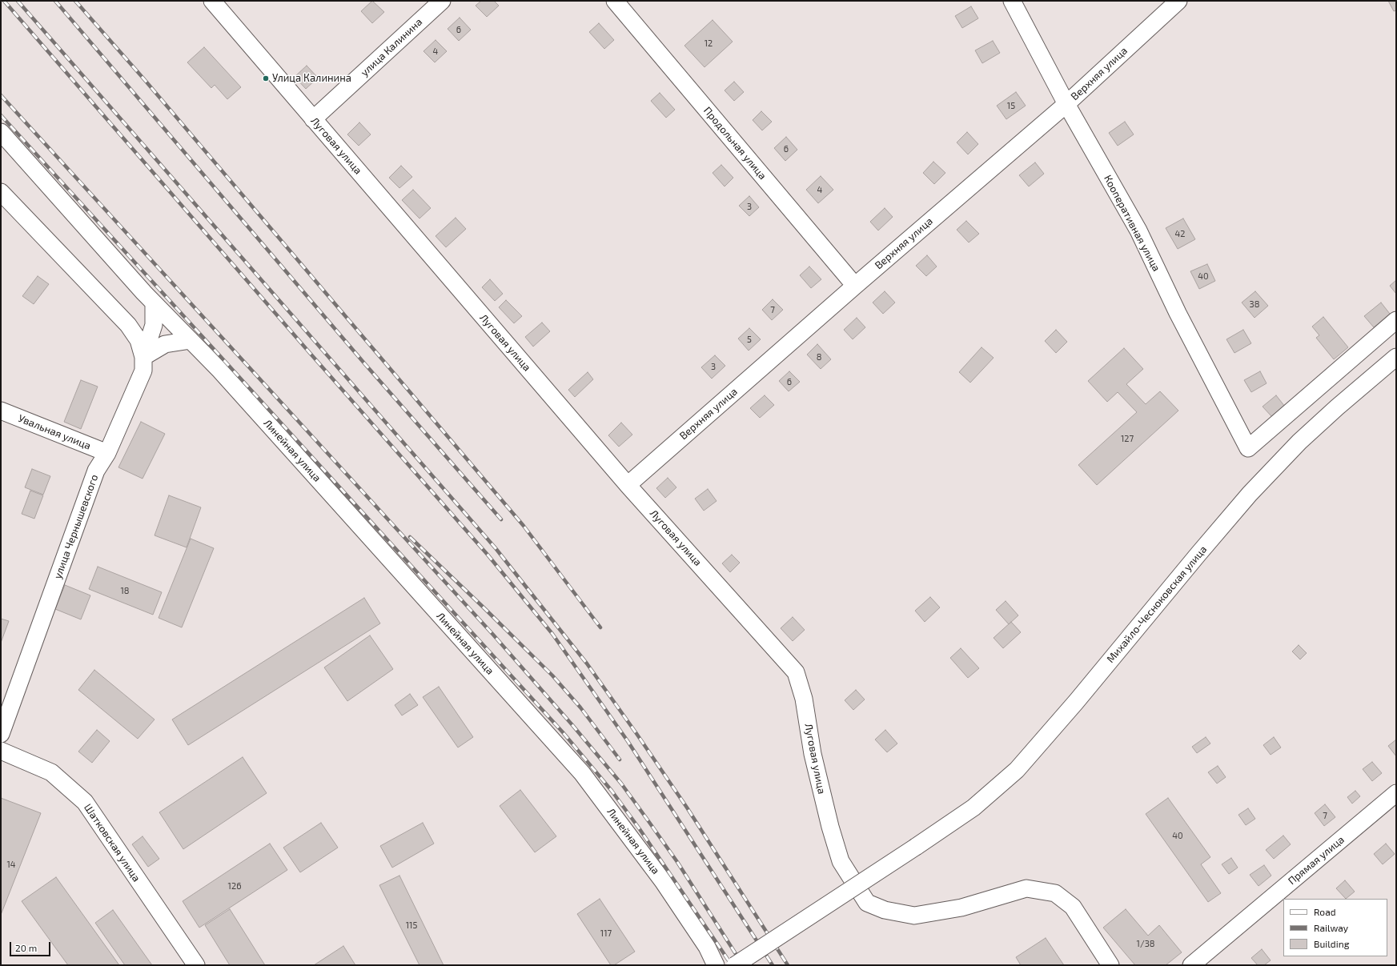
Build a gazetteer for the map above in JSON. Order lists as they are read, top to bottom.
{
  "streets": {
    "street": [
      "улица Калинина",
      "Верхняя улица",
      "Продольная улица",
      "Луговая улица",
      "Кооперативная улица",
      "Увальная улица",
      "Линейная улица",
      "улица Чернышевского",
      "Михайло-Чесноковская улица",
      "Шатковская улица",
      "Прямая улица"
    ]
  },
  "crossings": [
    ["улица Калинина", "Луговая улица"],
    ["Верхняя улица", "Продольная улица"],
    ["Верхняя улица", "Луговая улица"],
    ["Верхняя улица", "Кооперативная улица"],
    ["Увальная улица", "улица Чернышевского"]
  ],
  "places": ["Улица Калинина"],
  "house_numbers": [
    "6",
    "12",
    "4",
    "15",
    "6",
    "4",
    "3",
    "42",
    "40",
    "38",
    "7",
    "5",
    "8",
    "3",
    "6",
    "127",
    "18",
    "7",
    "40",
    "14",
    "126",
    "115",
    "117",
    "1/38"
  ],
  "legend": ["Road", "Railway", "Building"],
  "scale_bar": "20 m"
}
